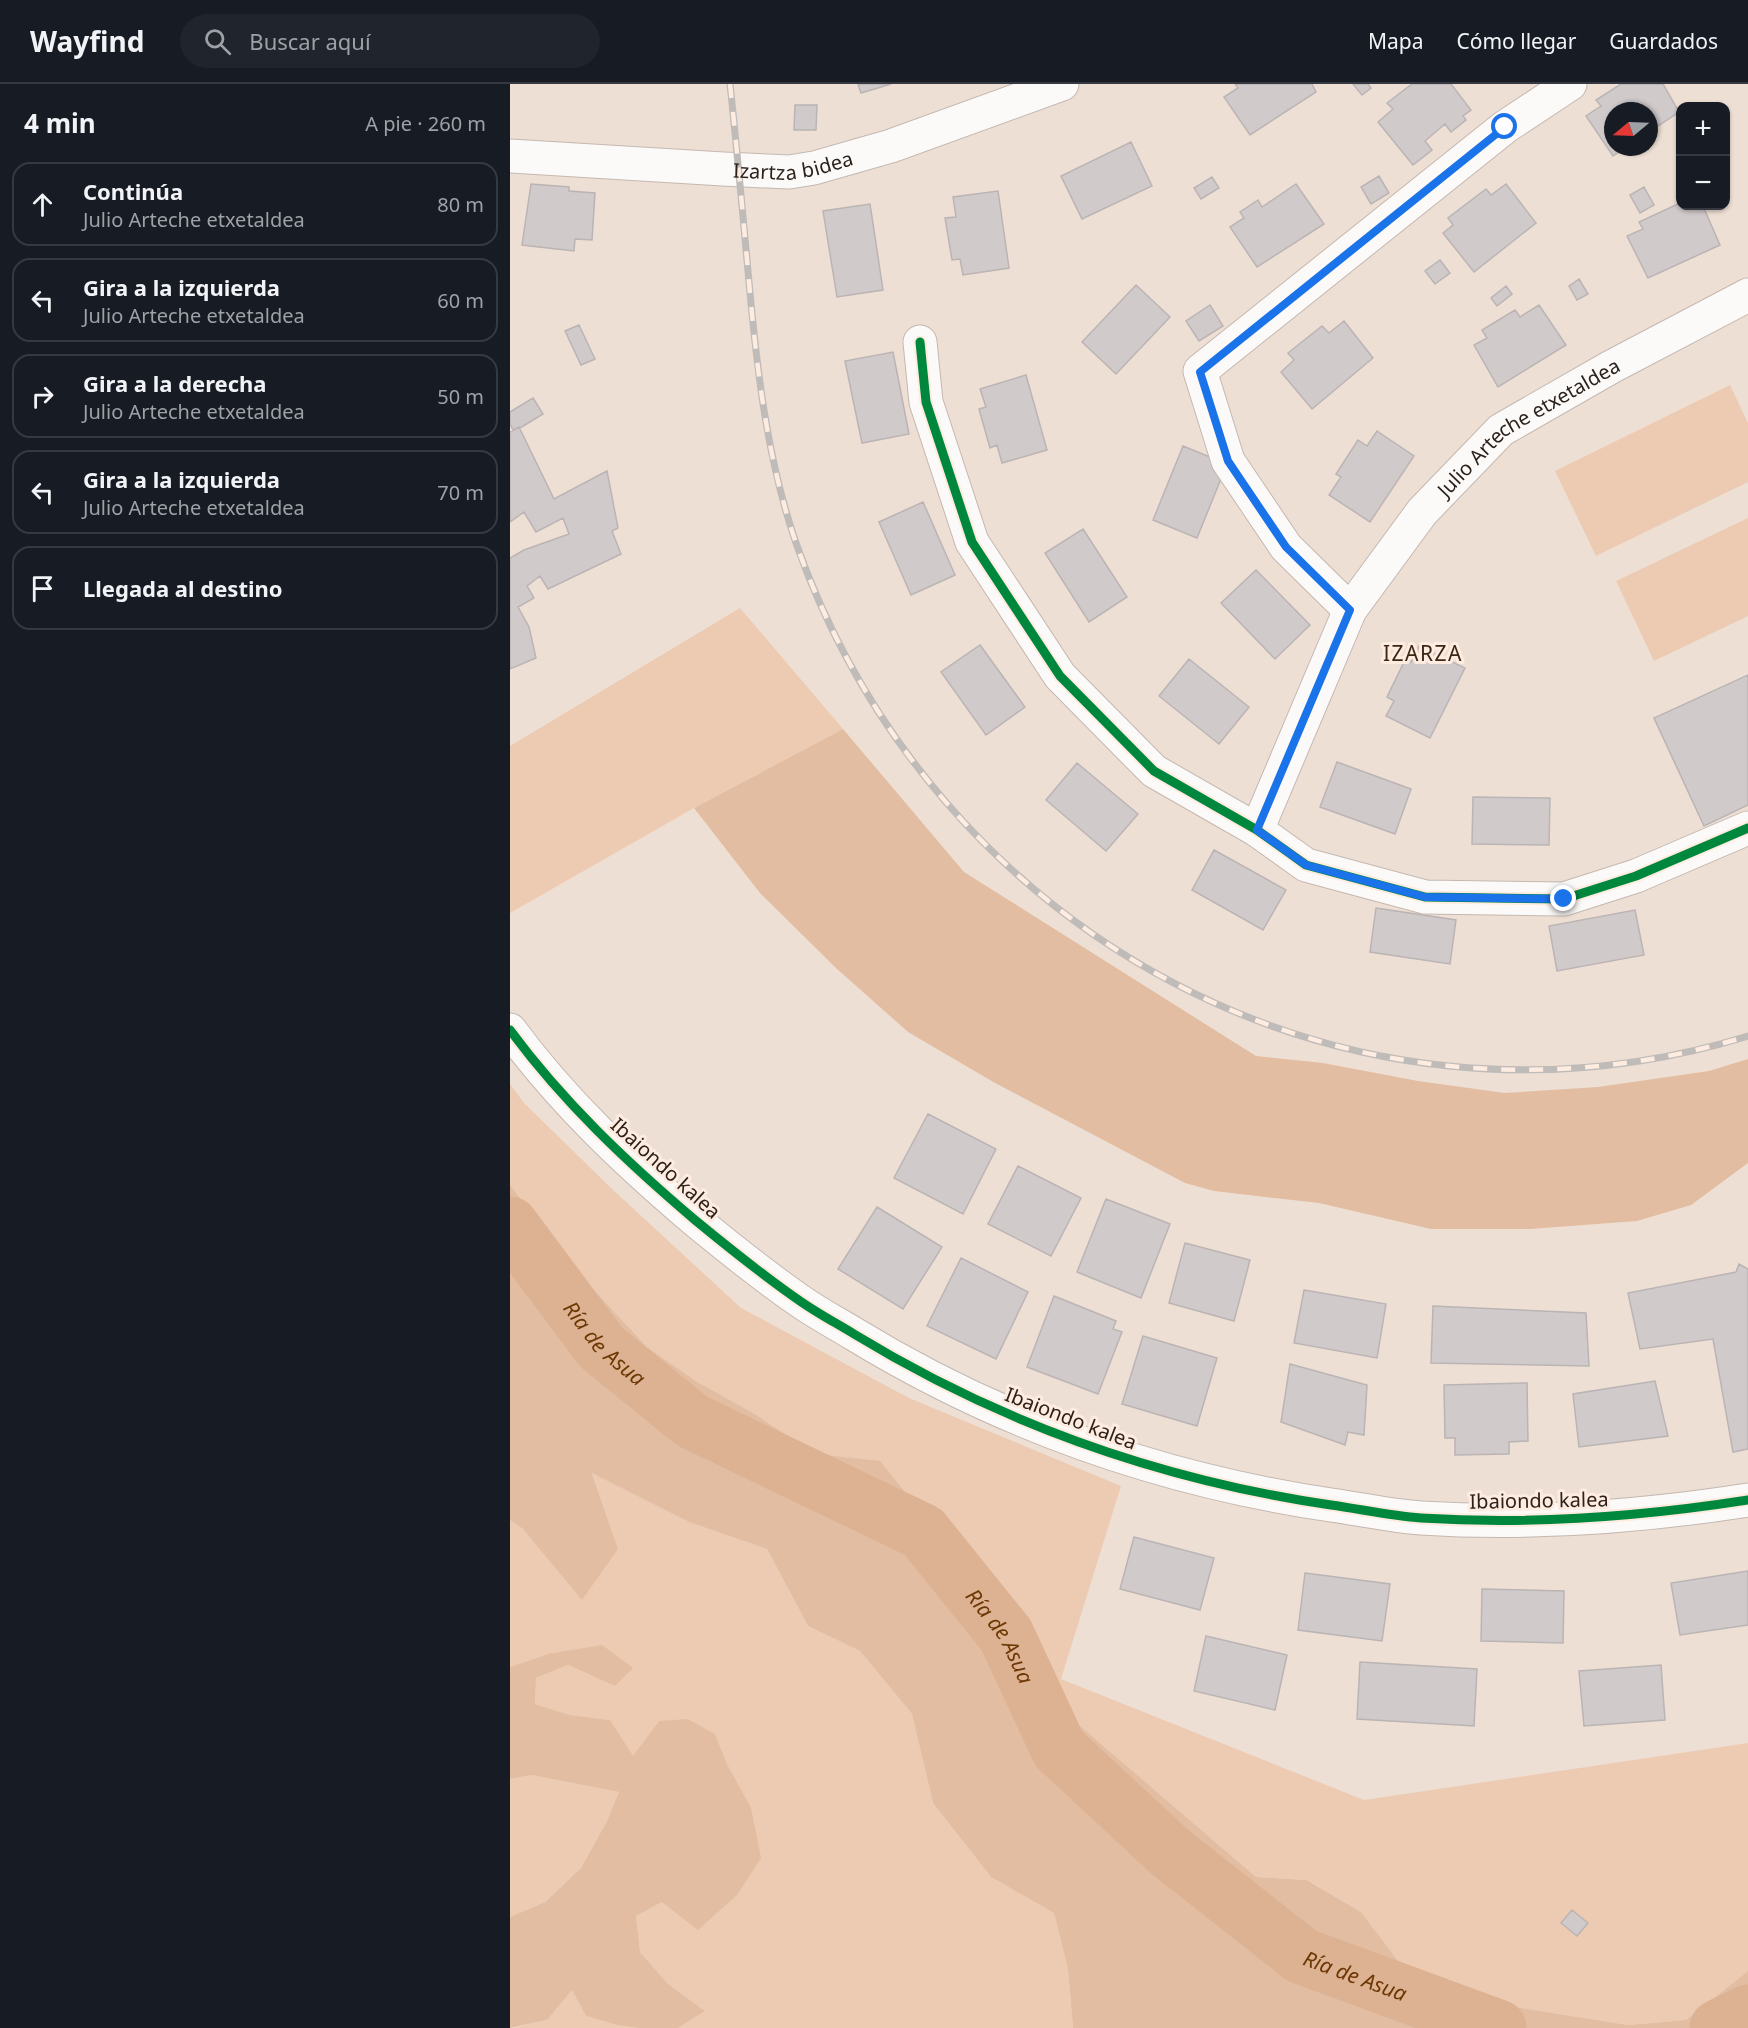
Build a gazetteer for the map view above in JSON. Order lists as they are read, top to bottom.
{
  "streets": {
    "street": ["Izartza bidea", "Julio Arteche etxetaldea", "Ibaiondo kalea"]
  },
  "districts": ["IZARZA"],
  "water": ["Ría de Asua"],
  "north": "left",
  "page": {
    "header": "Wayfind",
    "search": "Buscar aquí",
    "nav": ["Mapa", "Cómo llegar", "Guardados"],
    "heading": ["4 min", "A pie · 260 m"],
    "map_buttons": ["+", "−"],
    "list": [
      ["Continúa", "Julio Arteche etxetaldea", "80 m"],
      ["Gira a la izquierda", "Julio Arteche etxetaldea", "60 m"],
      ["Gira a la derecha", "Julio Arteche etxetaldea", "50 m"],
      ["Gira a la izquierda", "Julio Arteche etxetaldea", "70 m"],
      "Llegada al destino"
    ]
  }
}
